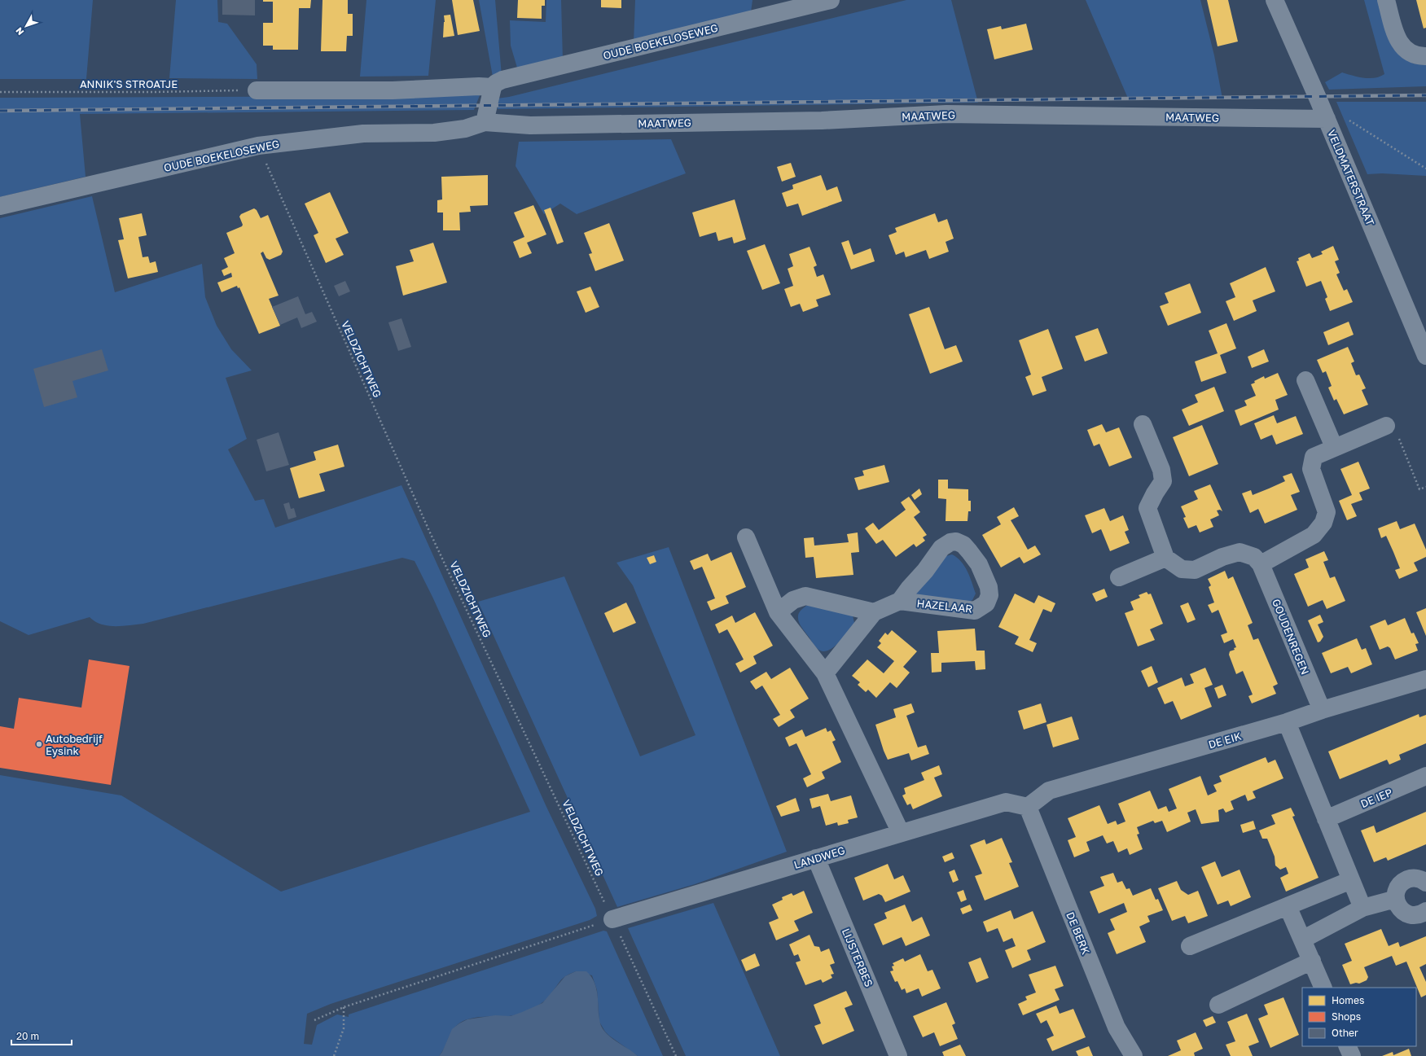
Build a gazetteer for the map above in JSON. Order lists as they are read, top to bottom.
{
  "streets": {
    "street": [
      "OUDE BOEKELOSEWEG",
      "MAATWEG",
      "VELDMATERSTRAAT",
      "HAZELAAR",
      "GOUDENREGEN",
      "DE EIK",
      "DE IEP",
      "LANDWEG",
      "DE BERK",
      "LIJSTERBES"
    ],
    "path": ["ANNIK'S STROATJE", "VELDZICHTWEG"]
  },
  "crossings": [
    ["OUDE BOEKELOSEWEG", "MAATWEG"],
    ["OUDE BOEKELOSEWEG", "VELDZICHTWEG"],
    ["MAATWEG", "VELDMATERSTRAAT"],
    ["VELDZICHTWEG", "LANDWEG"],
    ["GOUDENREGEN", "DE EIK"],
    ["DE EIK", "LANDWEG"],
    ["DE EIK", "DE BERK"],
    ["LANDWEG", "DE BERK"],
    ["LANDWEG", "LIJSTERBES"]
  ],
  "places": ["Autobedrijf Eysink"],
  "legend": ["Homes", "Shops", "Other"],
  "scale_bar": "20 m",
  "north": "bottom left"
}
